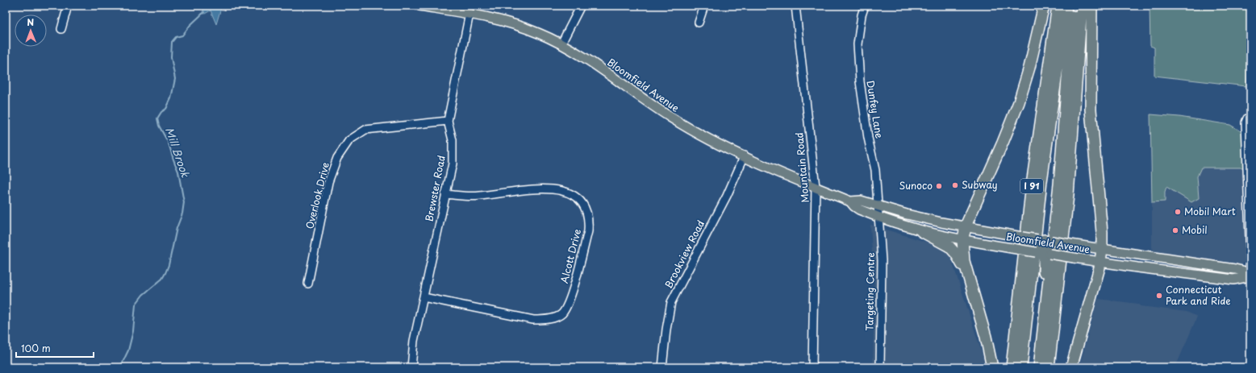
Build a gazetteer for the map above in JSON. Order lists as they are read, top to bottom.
{
  "streets": {
    "highway": ["I 91"],
    "main road": ["Bloomfield Avenue"],
    "street": [
      "Dunfey Lane",
      "Mountain Road",
      "Brewster Road",
      "Overlook Drive",
      "Brookview Road",
      "Alcott Drive",
      "Targeting Centre"
    ]
  },
  "crossings": [
    ["Bloomfield Avenue", "Dunfey Lane"],
    ["Bloomfield Avenue", "Mountain Road"],
    ["Bloomfield Avenue", "Brewster Road"],
    ["Bloomfield Avenue", "Brookview Road"],
    ["Bloomfield Avenue", "Targeting Centre"],
    ["Dunfey Lane", "Targeting Centre"],
    ["Brewster Road", "Overlook Drive"],
    ["Brewster Road", "Alcott Drive"]
  ],
  "water": ["Mill Brook"],
  "places": [
    "Subway",
    "Sunoco",
    "Mobil Mart",
    "Mobil",
    "Connecticut Park and Ride"
  ],
  "scale_bar": "100 m",
  "north": "top"
}
